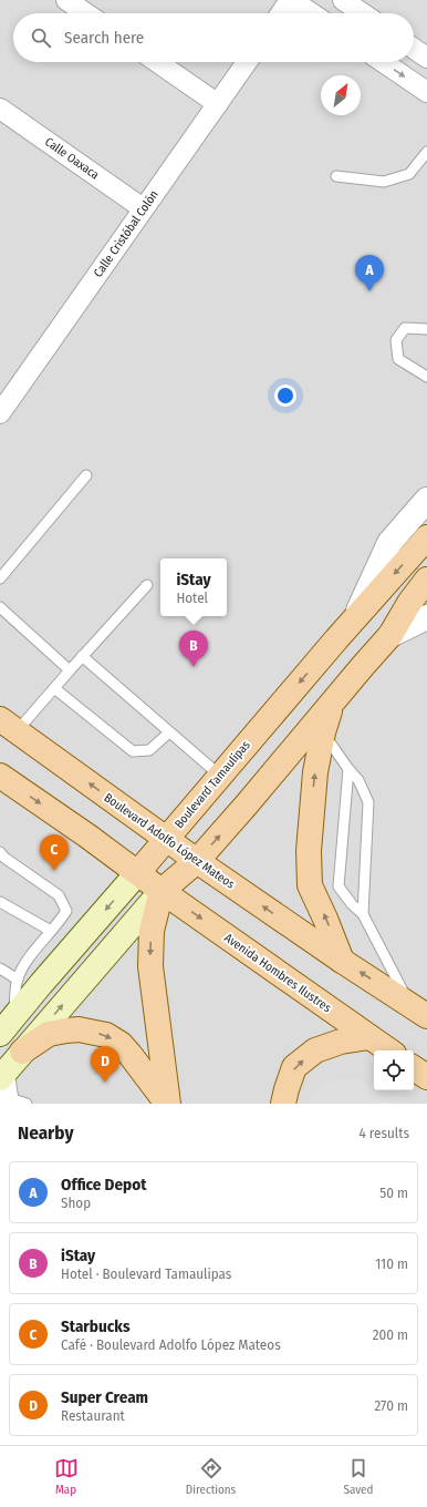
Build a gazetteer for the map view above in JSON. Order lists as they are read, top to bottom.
{
  "streets": {
    "main road": ["Boulevard Tamaulipas", "Boulevard Adolfo López Mateos", "Avenida Hombres Ilustres"],
    "street": ["Calle Oaxaca", "Calle Cristóbal Colón"]
  },
  "crossings": [
    ["Calle Oaxaca", "Calle Cristóbal Colón"],
    ["Boulevard Tamaulipas", "Boulevard Adolfo López Mateos"]
  ],
  "one_way": ["Avenida Hombres Ilustres"],
  "north": "top right",
  "page": {
    "search": "Search here",
    "pins": [
      "A",
      "B",
      "C",
      "D"
    ],
    "popup": ["iStay", "Hotel"],
    "heading": ["Nearby", "4 results"],
    "list": [
      {
        "mark": "A",
        "name": "Office Depot",
        "note": "Shop",
        "value": "50 m"
      },
      {
        "mark": "B",
        "name": "iStay",
        "note": "Hotel · Boulevard Tamaulipas",
        "value": "110 m"
      },
      {
        "mark": "C",
        "name": "Starbucks",
        "note": "Café · Boulevard Adolfo López Mateos",
        "value": "200 m"
      },
      {
        "mark": "D",
        "name": "Super Cream",
        "note": "Restaurant",
        "value": "270 m"
      }
    ],
    "nav": ["Map", "Directions", "Saved"]
  }
}
